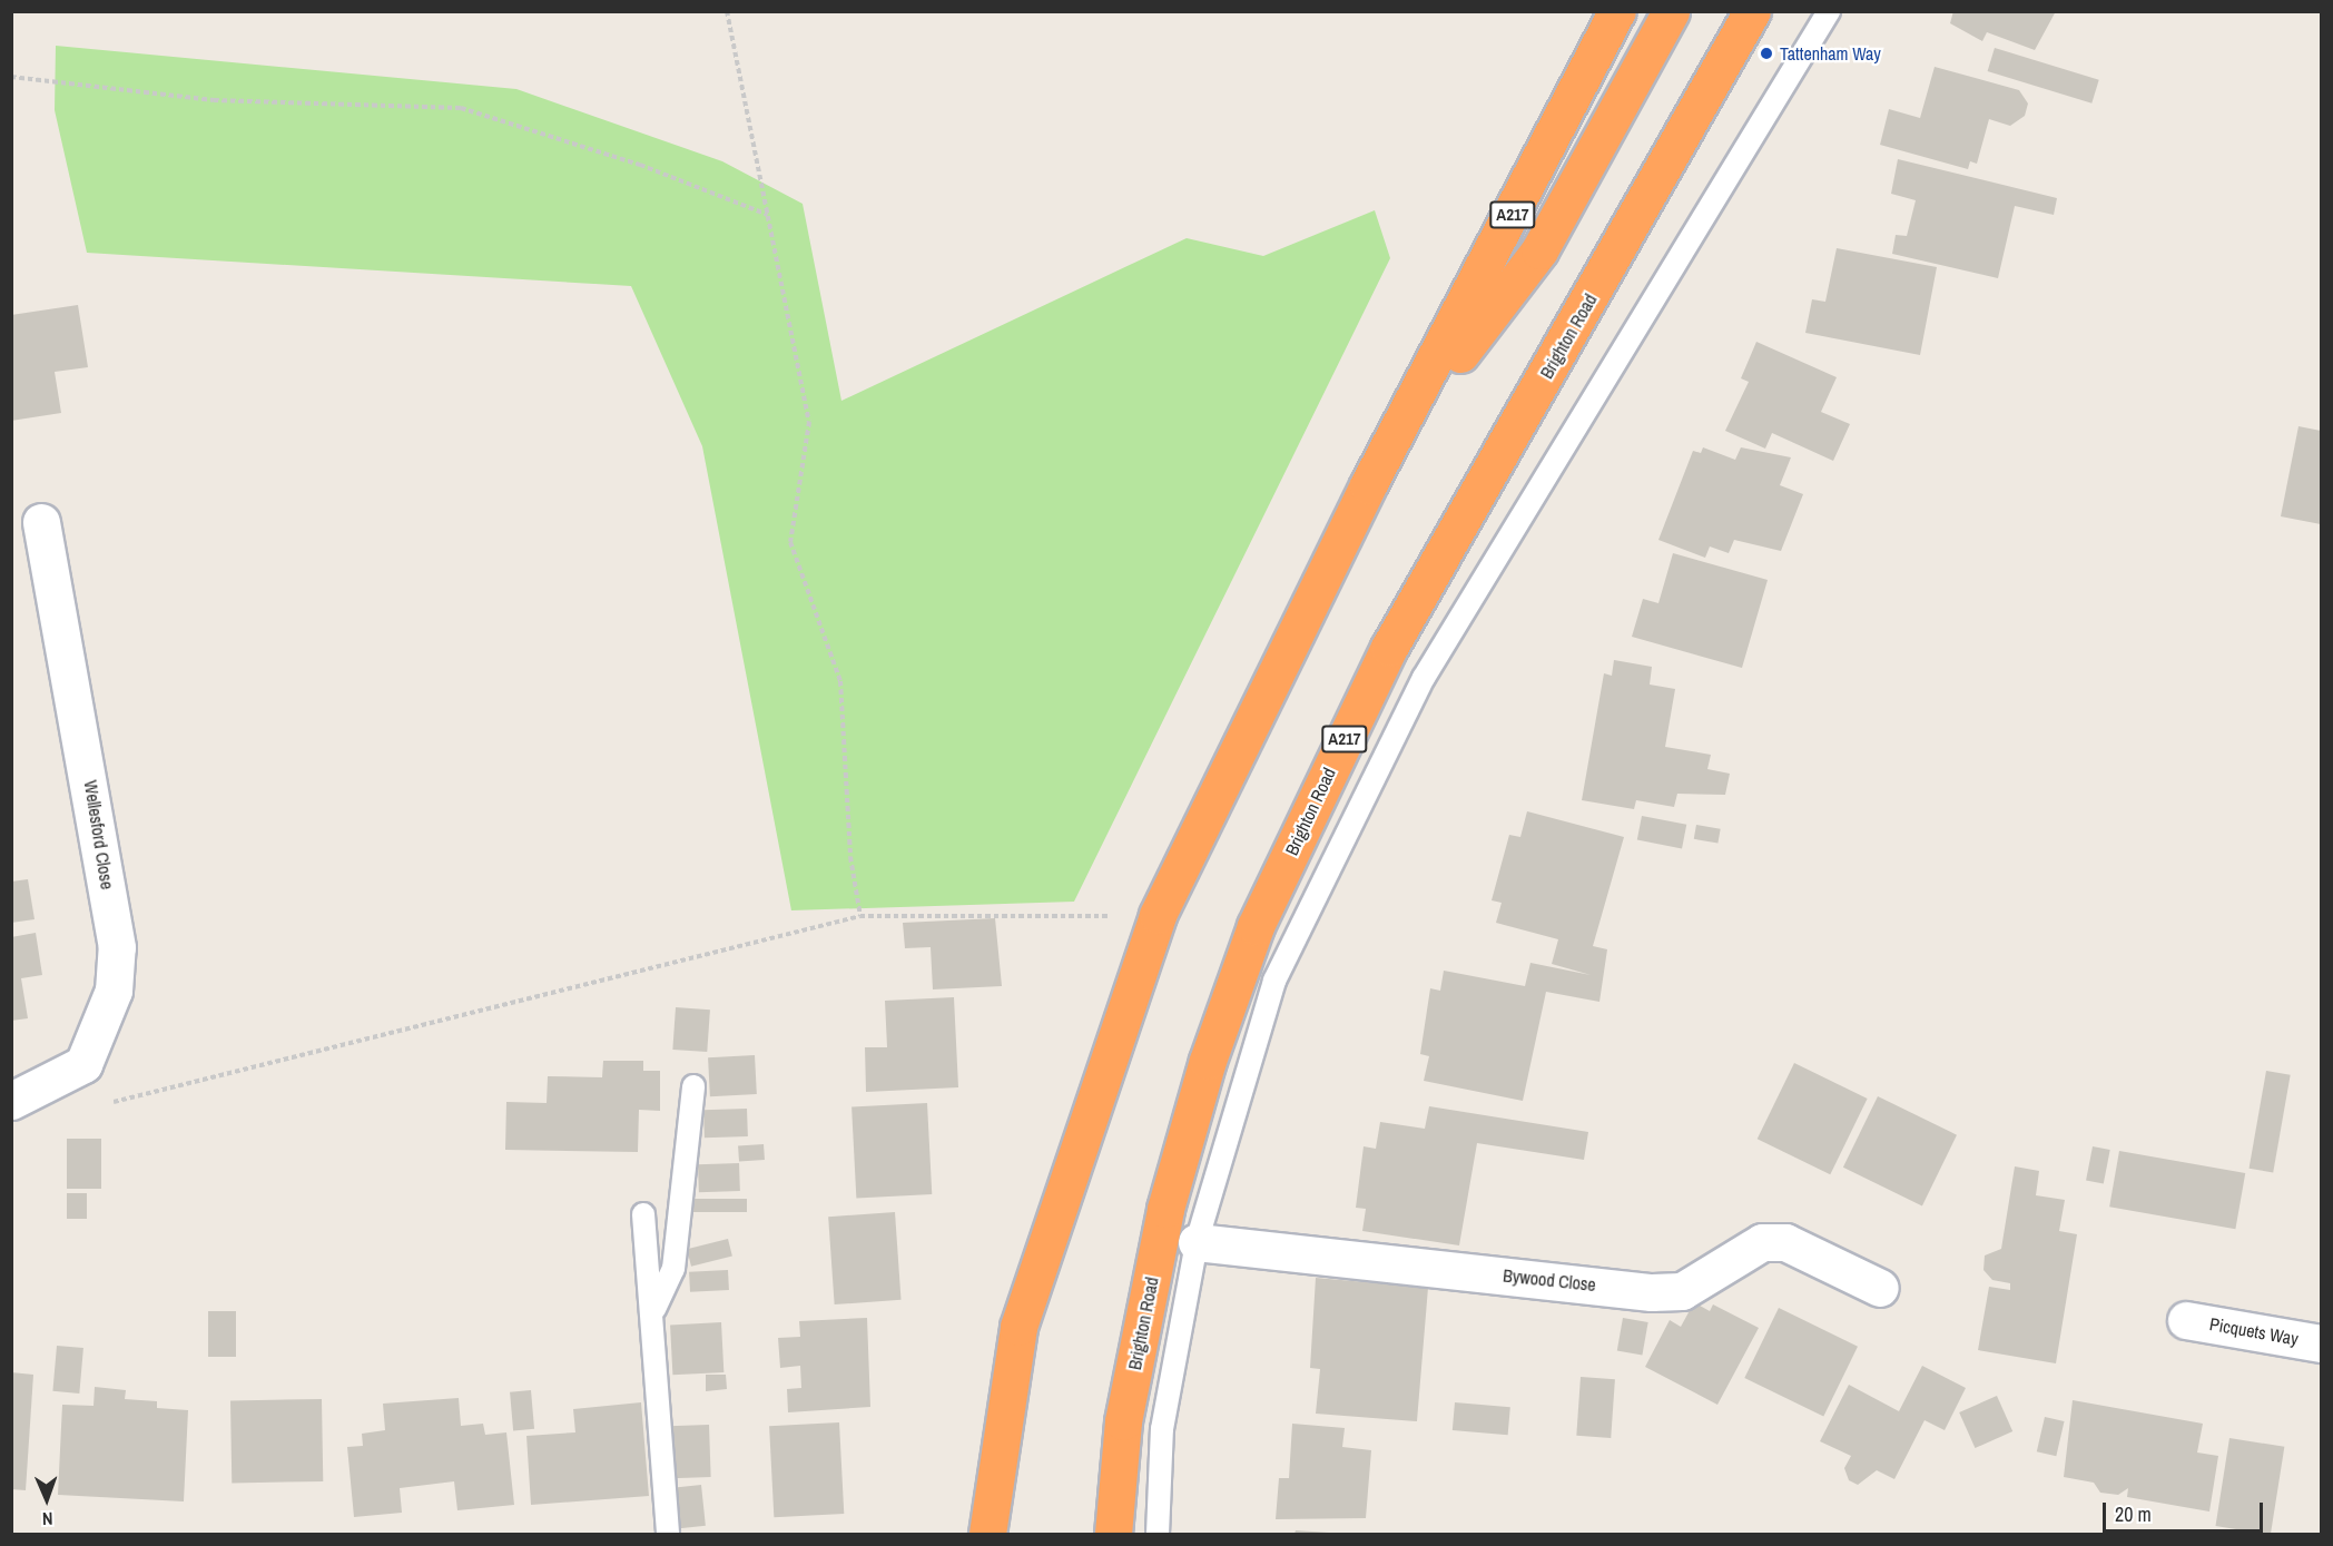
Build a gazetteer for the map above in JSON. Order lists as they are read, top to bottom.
{
  "streets": {
    "highway": ["A217", "Brighton Road"],
    "street": ["Wellesford Close", "Bywood Close", "Picquets Way"]
  },
  "places": ["Tattenham Way"],
  "scale_bar": "20 m",
  "north": "bottom"
}
